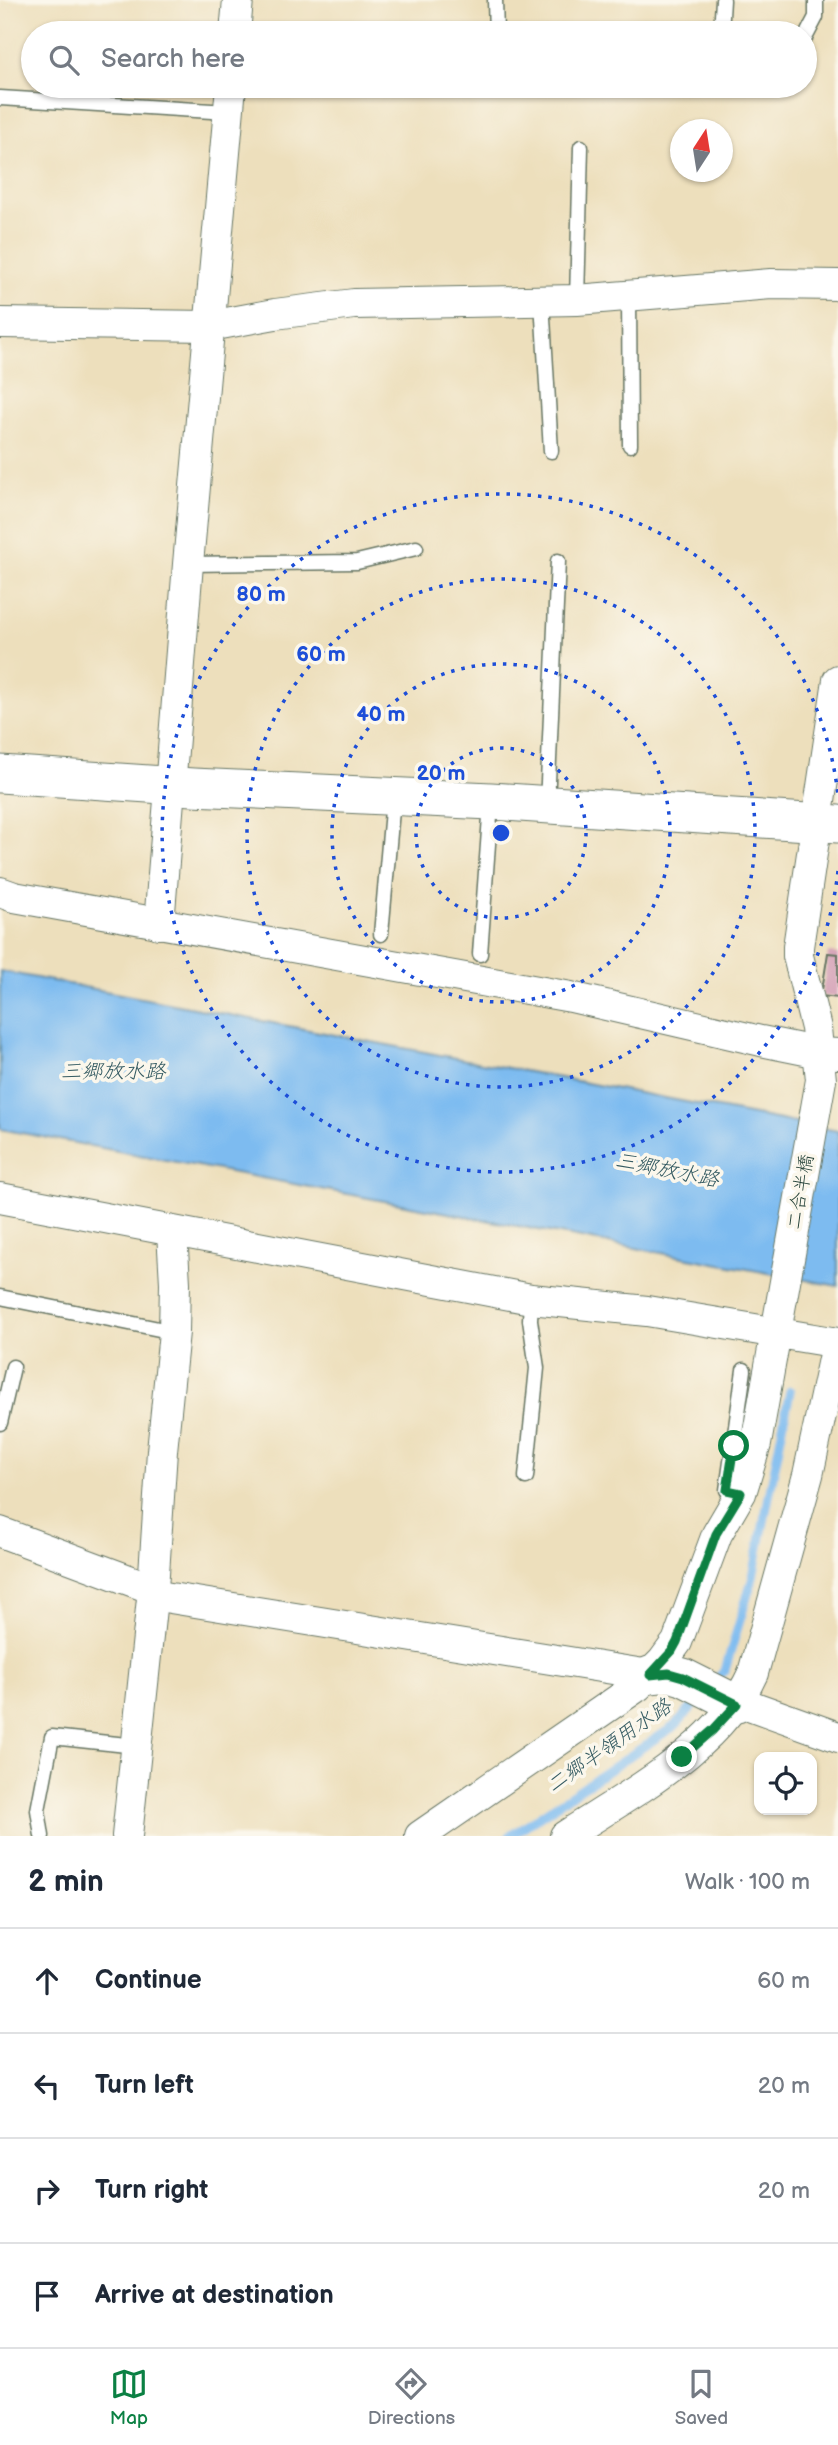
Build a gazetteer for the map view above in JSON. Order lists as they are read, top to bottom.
{
  "streets": {
    "street": ["二合半橋"]
  },
  "water": ["三郷放水路", "二郷半領用水路"],
  "north": "top",
  "page": {
    "search": "Search here",
    "heading": ["2 min", "Walk · 100 m"],
    "list": [
      ["Continue", "60 m"],
      ["Turn left", "20 m"],
      ["Turn right", "20 m"],
      "Arrive at destination"
    ],
    "nav": ["Map", "Directions", "Saved"]
  },
  "rings": [
    "80 m",
    "60 m",
    "40 m",
    "20 m"
  ]
}
